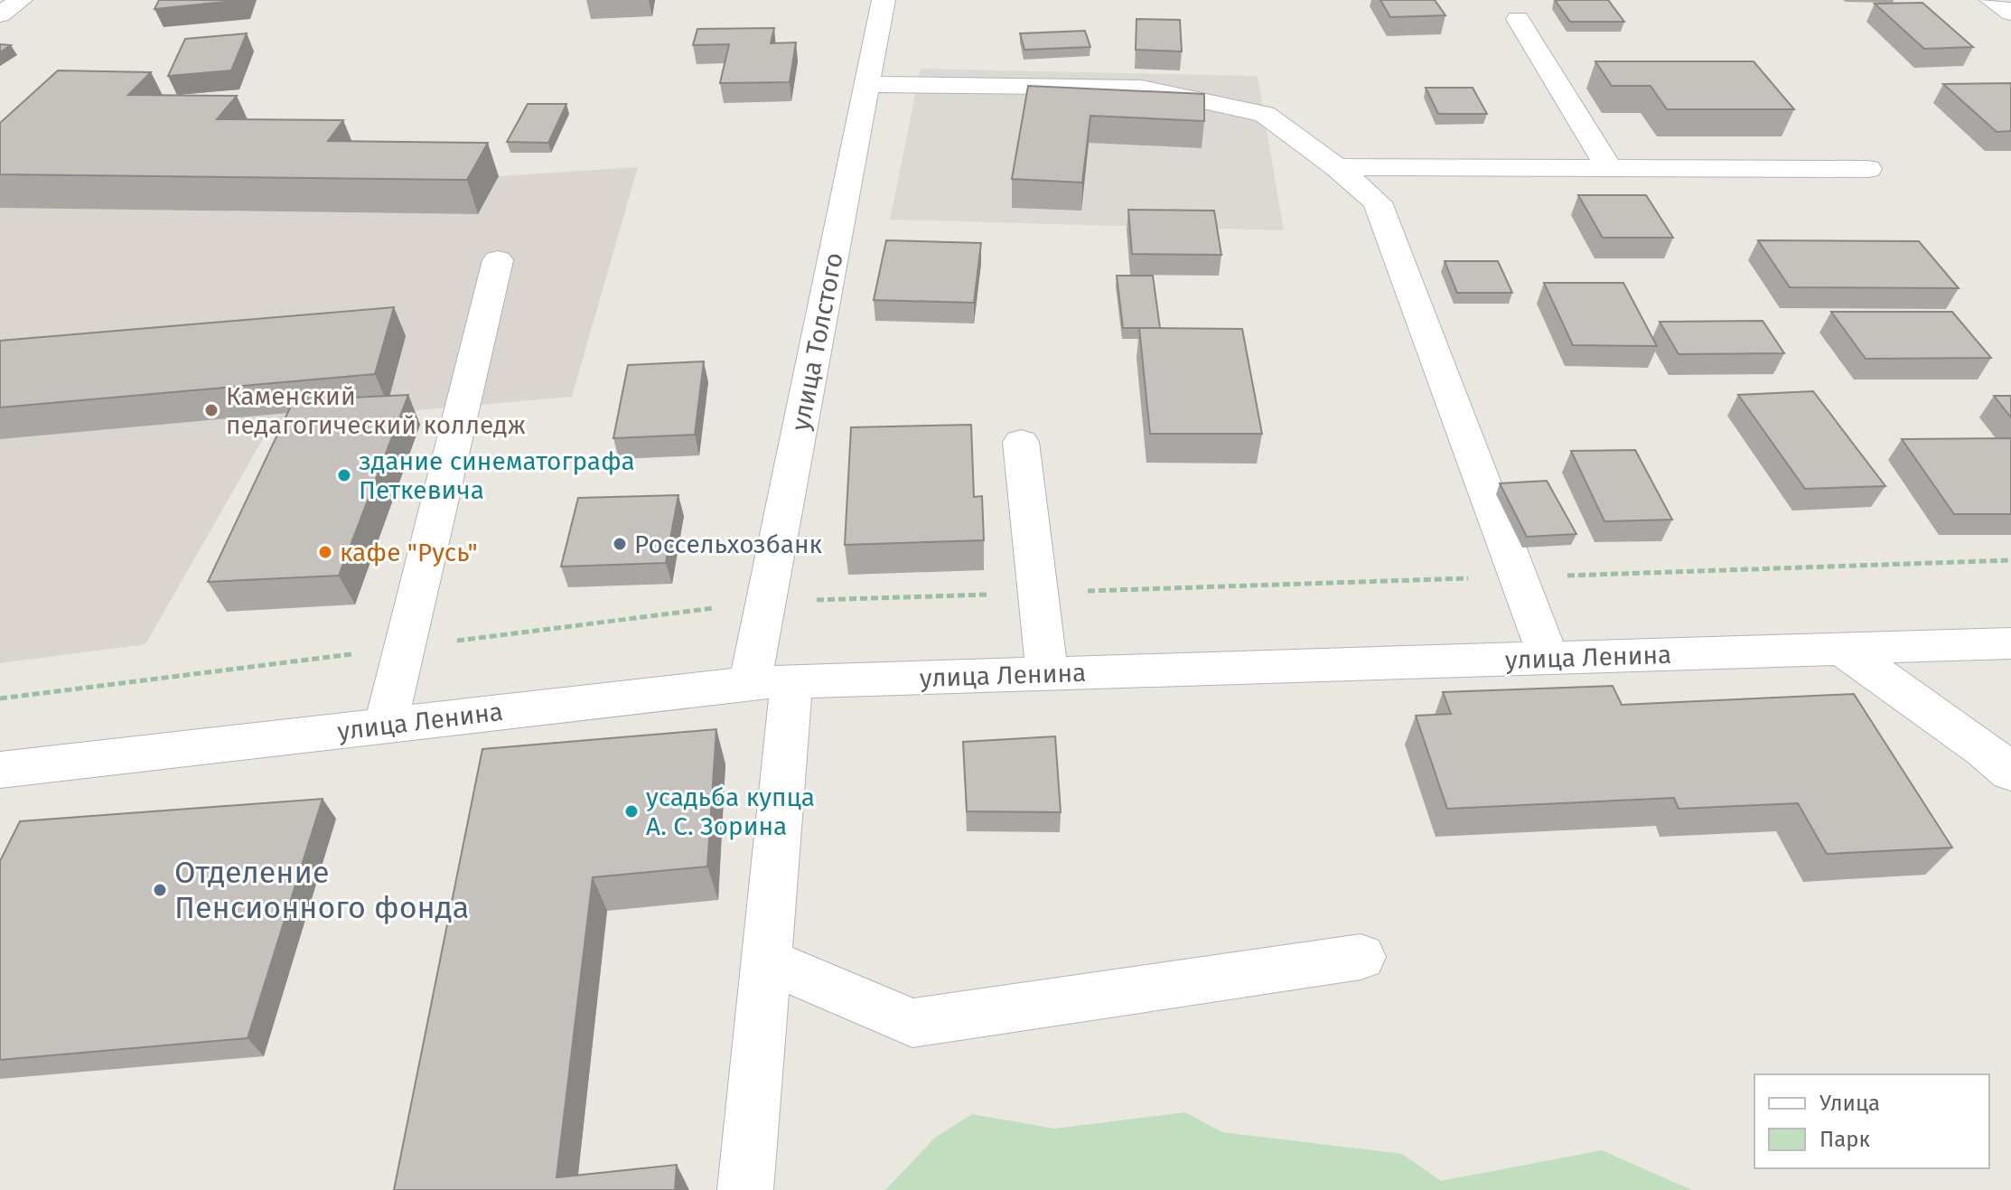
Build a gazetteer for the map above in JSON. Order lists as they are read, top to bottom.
{
  "streets": {
    "street": ["улица Толстого", "улица Ленина"]
  },
  "crossings": [
    ["улица Толстого", "улица Ленина"]
  ],
  "places": [
    "Каменский педагогический колледж",
    "здание синематографа Петкевича",
    "Россельхозбанк",
    "кафе \"Русь\"",
    "усадьба купца А. С. Зорина",
    "Отделение Пенсионного фонда"
  ],
  "legend": ["Улица", "Парк"]
}
